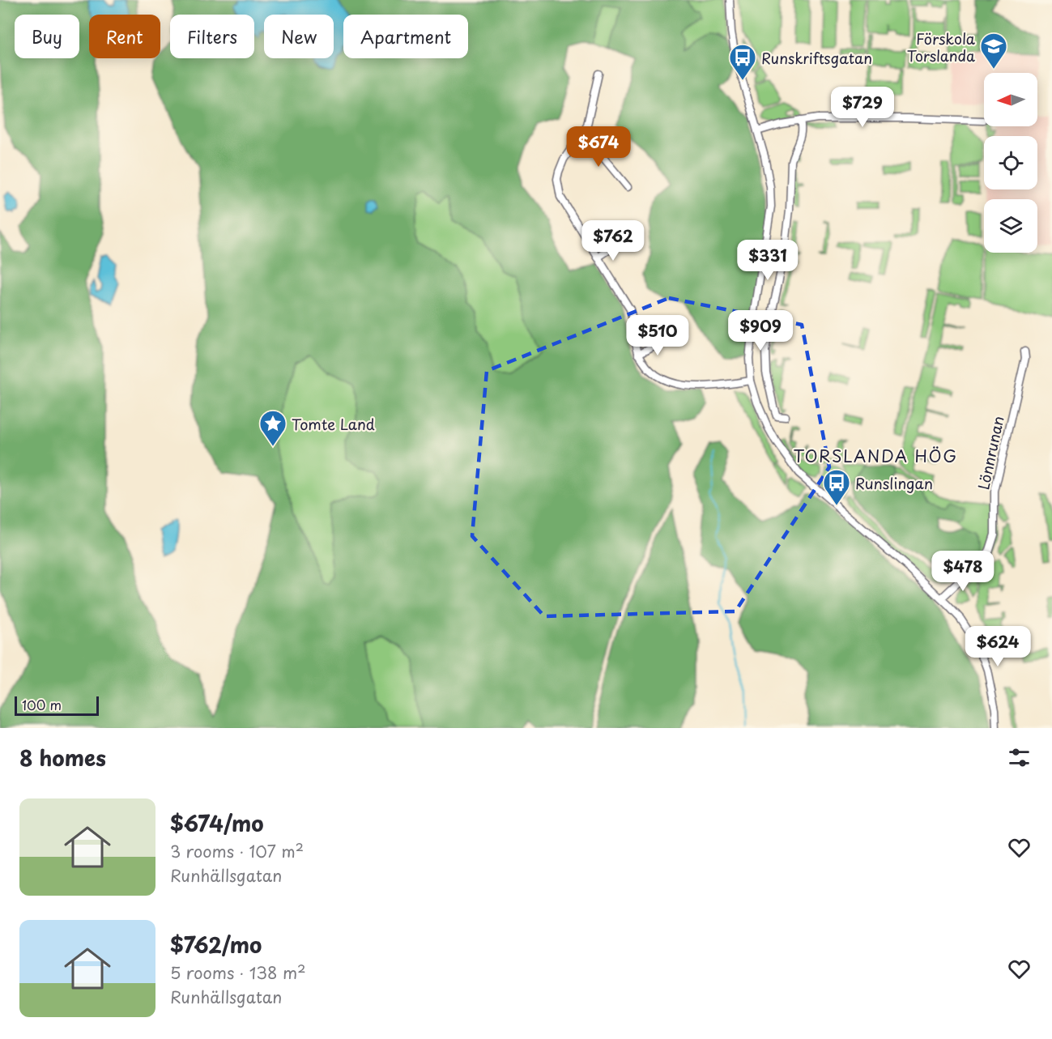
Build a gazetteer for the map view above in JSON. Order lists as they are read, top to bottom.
{
  "streets": {
    "street": ["Lönnrunan"]
  },
  "districts": ["TORSLANDA HÖG"],
  "places": {
    "school or university": ["Förskola Torslanda"],
    "bus stop": ["Runskriftsgatan", "Runslingan"],
    "place": ["Tomte Land"]
  },
  "scale_bar": "100 m",
  "north": "left",
  "page": {
    "chip": [
      "Buy",
      "Rent",
      "Filters",
      "New",
      "Apartment"
    ],
    "price": [
      "$729",
      "$674",
      "$762",
      "$331",
      "$909",
      "$510",
      "$478",
      "$624"
    ],
    "scale": "100 m",
    "heading": "8 homes",
    "list": [
      {
        "name": "$674/mo",
        "note": "3 rooms · 107 m² · Runhällsgatan"
      },
      {
        "name": "$762/mo",
        "note": "5 rooms · 138 m² · Runhällsgatan"
      }
    ]
  }
}
